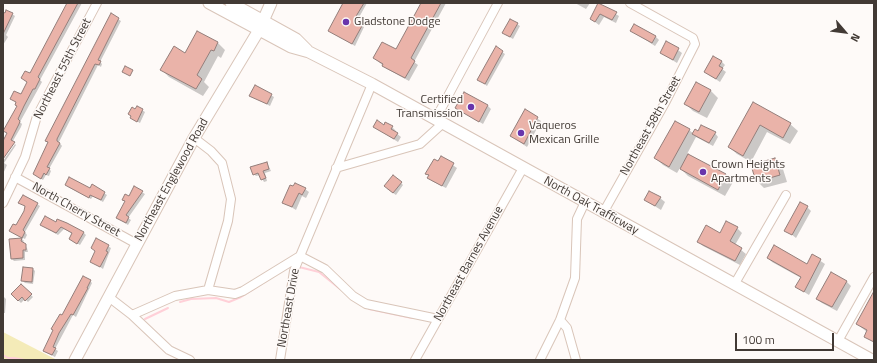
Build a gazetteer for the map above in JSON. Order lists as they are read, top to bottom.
{
  "streets": {
    "main road": ["Northeast Englewood Road", "North Oak Trafficway"],
    "street": [
      "Northeast 55th Street",
      "Northeast 58th Street",
      "North Cherry Street",
      "Northeast Barnes Avenue",
      "Northeast Drive"
    ]
  },
  "crossings": [
    ["Northeast 55th Street", "North Cherry Street"],
    ["Northeast 58th Street", "North Oak Trafficway"],
    ["Northeast Englewood Road", "North Oak Trafficway"],
    ["Northeast Englewood Road", "North Cherry Street"],
    ["North Oak Trafficway", "Northeast Barnes Avenue"],
    ["North Oak Trafficway", "Northeast Drive"]
  ],
  "places": [
    "Gladstone Dodge",
    "Certified Transmission",
    "Vaqueros Mexican Grille",
    "Crown Heights Apartments"
  ],
  "scale_bar": "100 m",
  "north": "bottom right"
}
